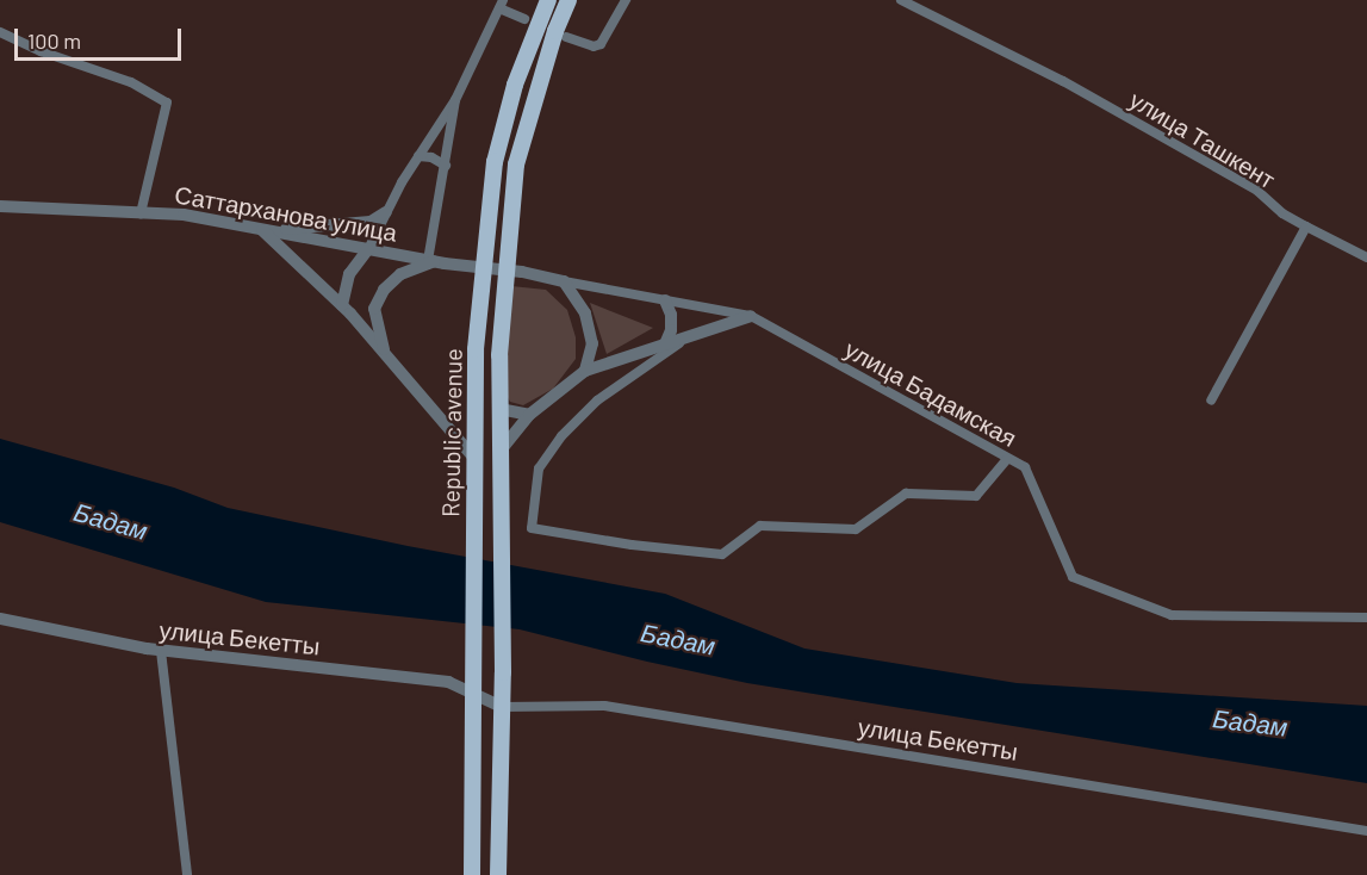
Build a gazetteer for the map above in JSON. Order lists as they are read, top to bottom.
{
  "streets": {
    "main road": ["Republic avenue"],
    "street": [
      "улица Ташкент",
      "Саттарханова улица",
      "улица Бадамская",
      "улица Бекетты"
    ]
  },
  "crossings": [
    ["Саттарханова улица", "улица Бадамская"],
    ["Republic avenue", "улица Бекетты"]
  ],
  "water": ["Бадам"],
  "scale_bar": "100 m"
}
